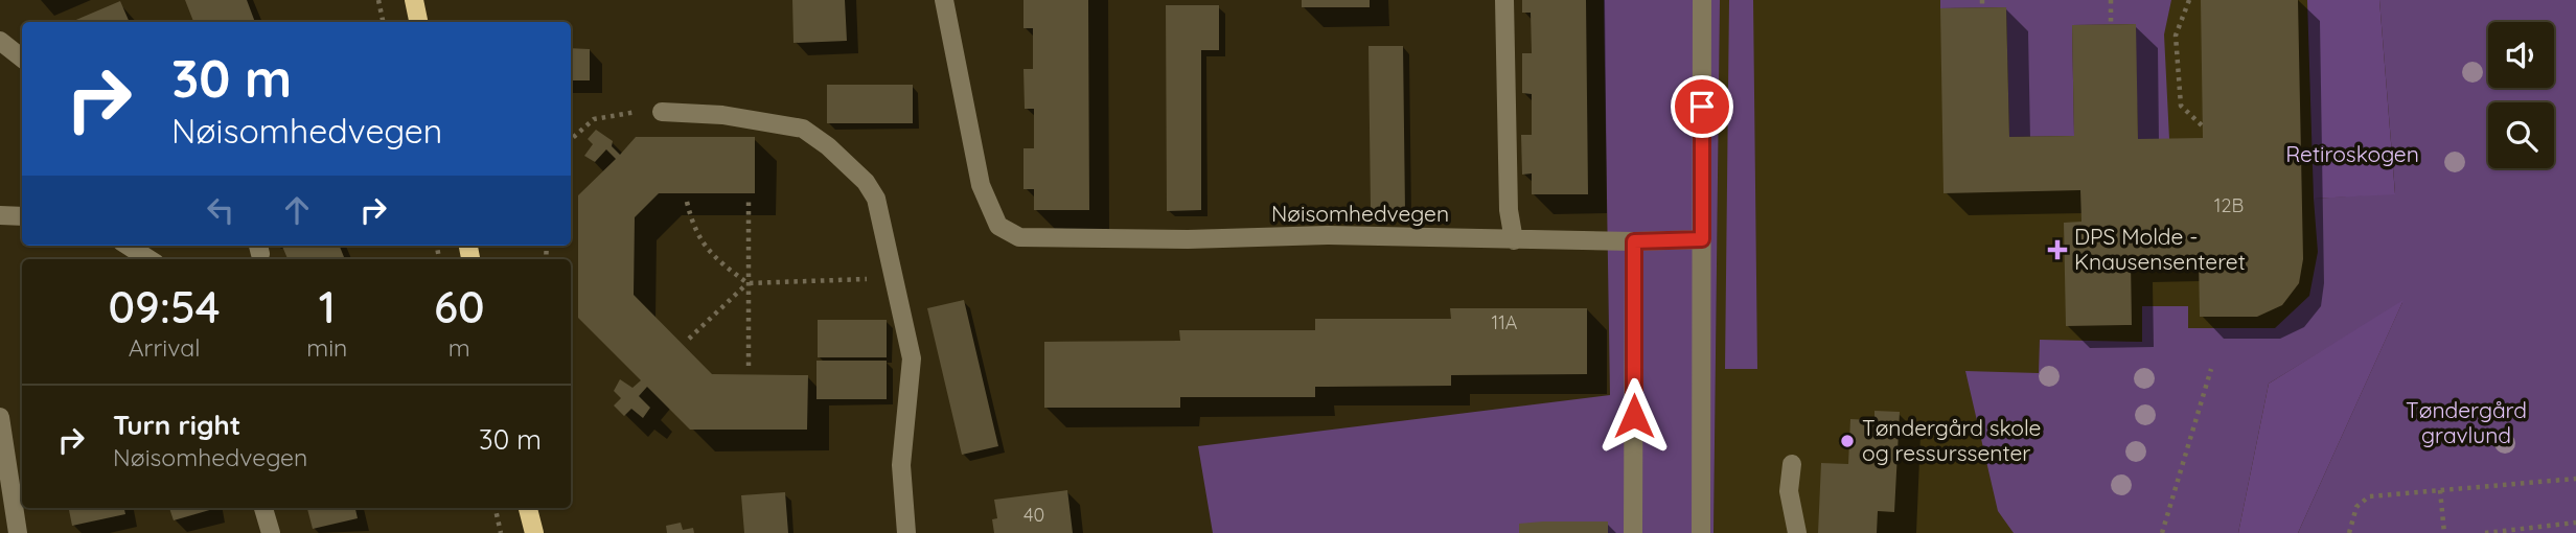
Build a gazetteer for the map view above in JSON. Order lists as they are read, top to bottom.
{
  "streets": {
    "street": ["Nøisomhedvegen"]
  },
  "parks": ["Retiroskogen", "Tøndergård gravlund"],
  "places": {
    "health": ["DPS Molde - Knausensenteret"],
    "other": ["Tøndergård skole og ressurssenter"]
  },
  "house_numbers": ["12B", "11A", "40"],
  "page": {
    "turn": ["30 m", "Nøisomhedvegen"],
    "eta": [
      "09:54",
      "Arrival",
      "1",
      "min",
      "60",
      "m"
    ],
    "list": [
      {
        "name": "Turn right",
        "note": "Nøisomhedvegen",
        "value": "30 m"
      }
    ]
  }
}
